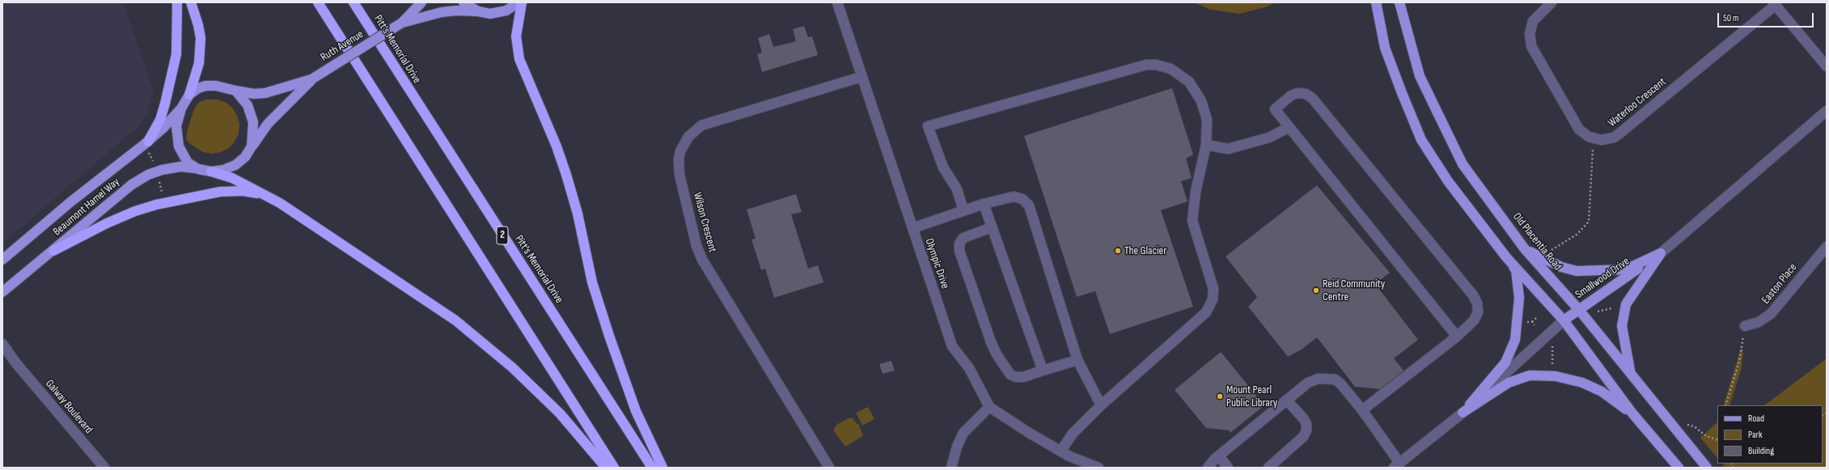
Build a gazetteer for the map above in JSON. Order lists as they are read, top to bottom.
{
  "streets": {
    "highway": ["Pitt's Memorial Drive", "2"],
    "main road": [
      "Ruth Avenue",
      "Beaumont Hamel Way",
      "Old Placentia Road",
      "Smallwood Drive"
    ],
    "street": [
      "Waterloo Crescent",
      "Wilson Crescent",
      "Olympic Drive",
      "Easton Place",
      "Galway Boulevard"
    ]
  },
  "crossings": [
    ["Wilson Crescent", "Olympic Drive"],
    ["Old Placentia Road", "Smallwood Drive"]
  ],
  "places": ["The Glacier", "Reid Community Centre", "Mount Pearl Public Library"],
  "legend": ["Road", "Park", "Building"],
  "scale_bar": "50 m"
}
